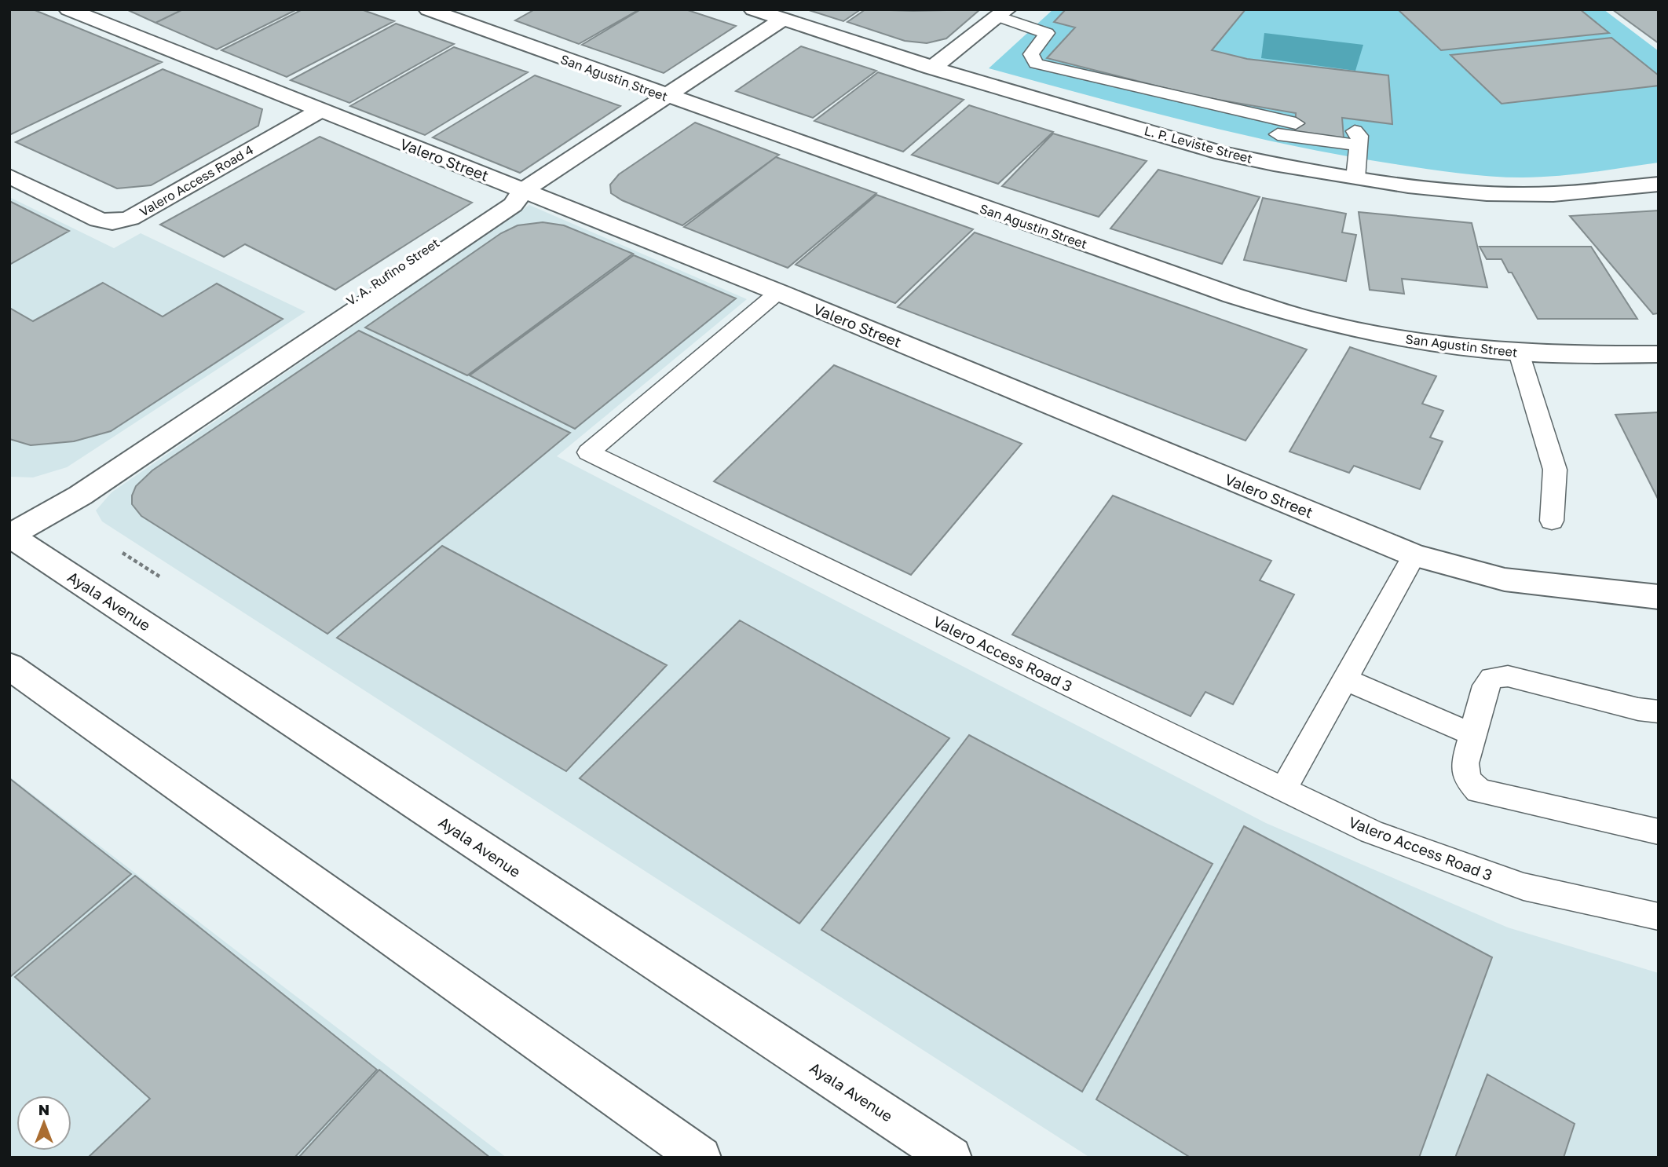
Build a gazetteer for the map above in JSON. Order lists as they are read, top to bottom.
{
  "streets": {
    "street": [
      "San Agustin Street",
      "L. P. Leviste Street",
      "Valero Street",
      "Valero Access Road 4",
      "V. A. Rufino Street",
      "Ayala Avenue"
    ],
    "lane": ["Valero Access Road 3"]
  },
  "crossings": [
    ["San Agustin Street", "V. A. Rufino Street"],
    ["L. P. Leviste Street", "V. A. Rufino Street"],
    ["Valero Street", "Valero Access Road 4"],
    ["Valero Street", "V. A. Rufino Street"],
    ["Valero Street", "Valero Access Road 3"],
    ["V. A. Rufino Street", "Ayala Avenue"]
  ],
  "north": "top"
}
